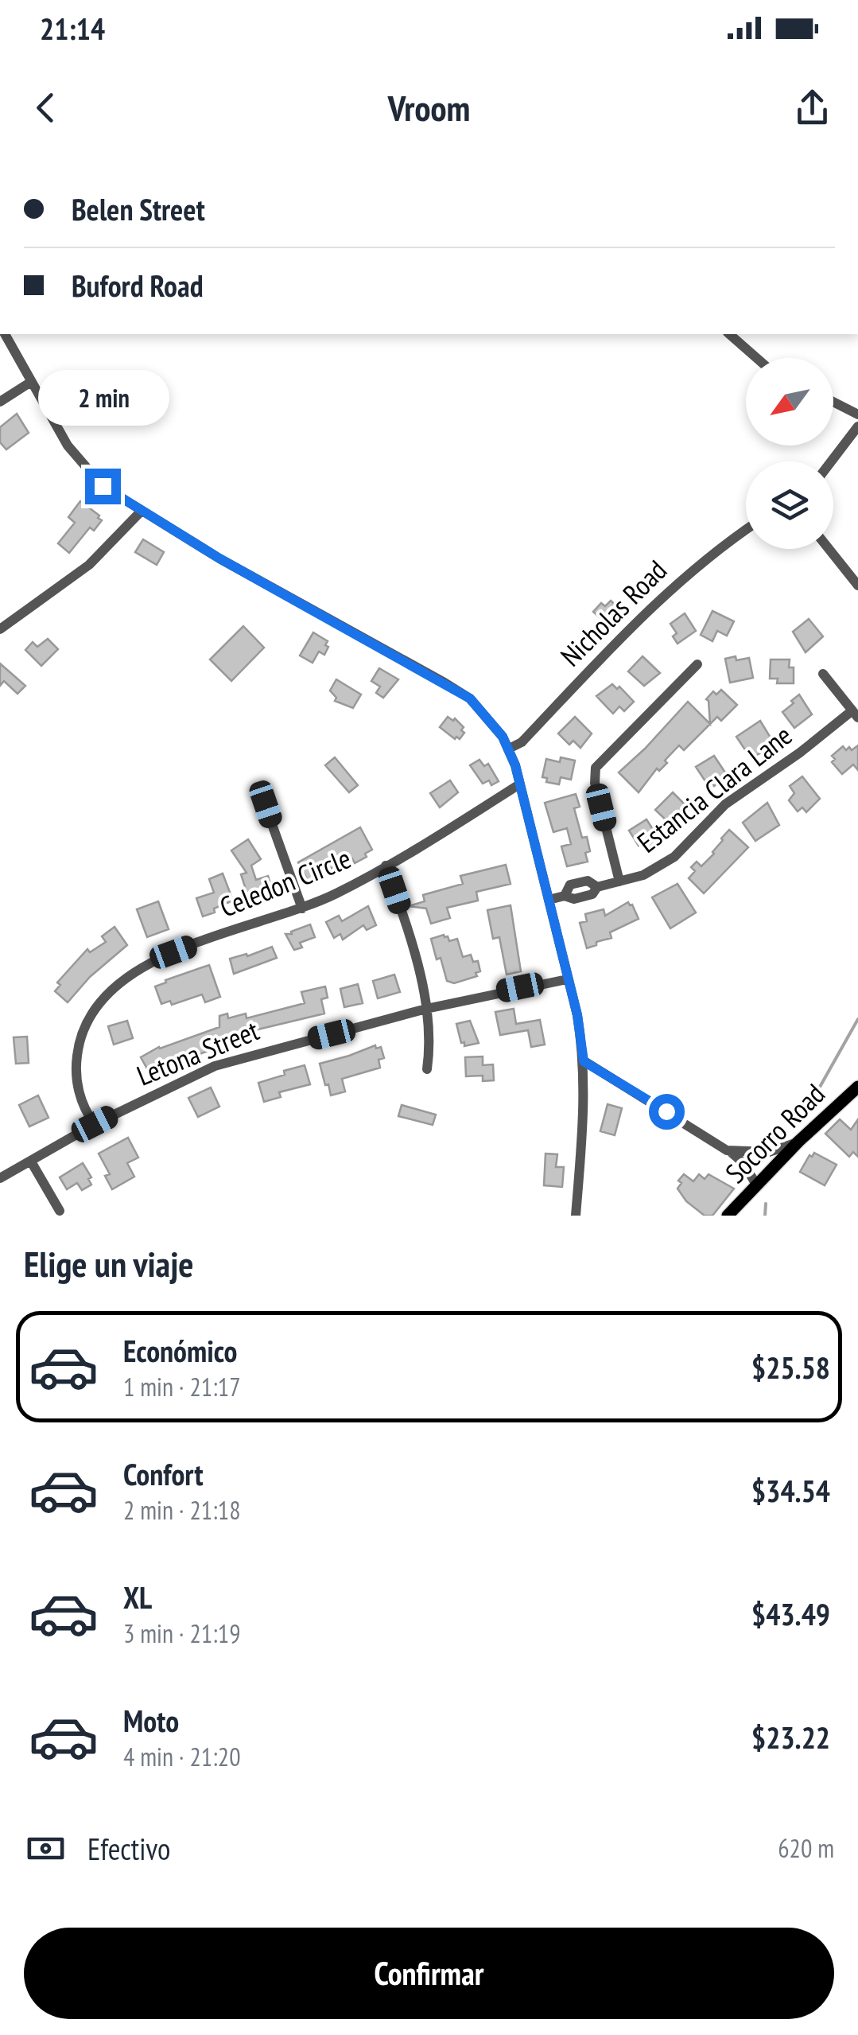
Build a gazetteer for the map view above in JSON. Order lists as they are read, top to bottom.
{
  "streets": {
    "main road": ["Socorro Road"],
    "street": [
      "Nicholas Road",
      "Estancia Clara Lane",
      "Celedon Circle",
      "Letona Street"
    ]
  },
  "crossings": [
    ["Celedon Circle", "Letona Street"]
  ],
  "north": "bottom left",
  "page": {
    "status": "21:14",
    "header": "Vroom",
    "banner": ["Belen Street", "Buford Road"],
    "bubble": "2 min",
    "heading": "Elige un viaje",
    "list": [
      {
        "name": "Económico",
        "note": "1 min · 21:17",
        "value": "$25.58"
      },
      {
        "name": "Confort",
        "note": "2 min · 21:18",
        "value": "$34.54"
      },
      {
        "name": "XL",
        "note": "3 min · 21:19",
        "value": "$43.49"
      },
      {
        "name": "Moto",
        "note": "4 min · 21:20",
        "value": "$23.22"
      }
    ],
    "pay": ["Efectivo", "620 m"],
    "buttons": "Confirmar"
  }
}
